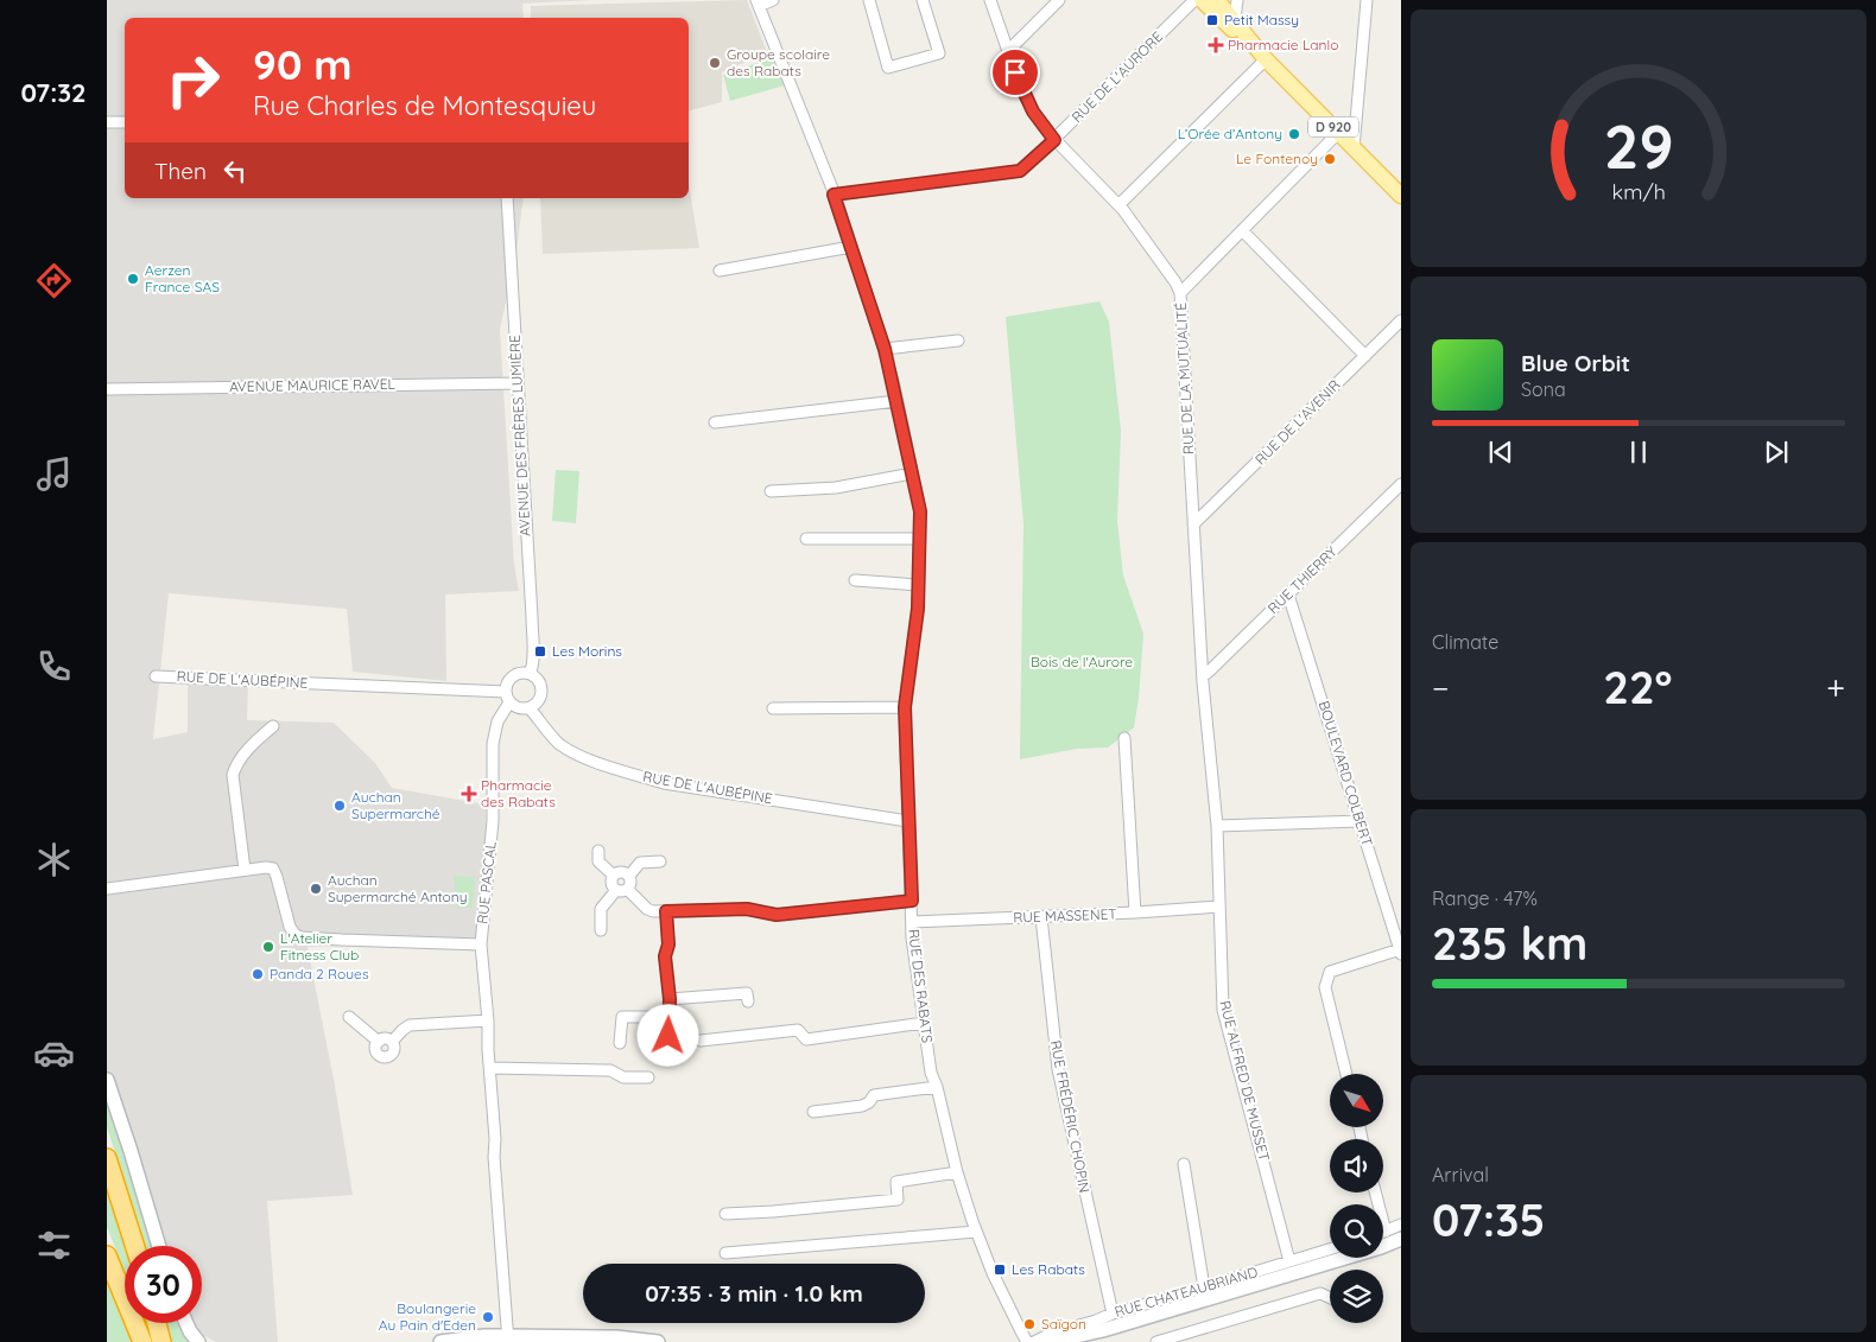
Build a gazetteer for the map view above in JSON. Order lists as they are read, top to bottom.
{
  "streets": {
    "main road": ["D 920"],
    "street": [
      "RUE DE L'AURORE",
      "RUE DE LA MUTUALITÉ",
      "AVENUE MAURICE RAVEL",
      "RUE DE L'AVENIR",
      "AVENUE DES FRÈRES LUMIÈRE",
      "RUE THIERRY",
      "RUE DE L'AUBÉPINE",
      "BOULEVARD COLBERT",
      "RUE PASCAL",
      "RUE MASSENET",
      "RUE DES RABATS",
      "RUE ALFRED DE MUSSET",
      "RUE FRÉDÉRIC CHOPIN",
      "RUE CHATEAUBRIAND"
    ]
  },
  "crossings": [
    ["RUE DE L'AURORE", "RUE DE LA MUTUALITÉ"],
    ["RUE DE L'AURORE", "RUE DES RABATS"],
    ["RUE DE LA MUTUALITÉ", "RUE DE L'AVENIR"],
    ["RUE DE LA MUTUALITÉ", "RUE THIERRY"],
    ["RUE DE LA MUTUALITÉ", "RUE ALFRED DE MUSSET"],
    ["AVENUE MAURICE RAVEL", "AVENUE DES FRÈRES LUMIÈRE"],
    ["AVENUE DES FRÈRES LUMIÈRE", "RUE DE L'AUBÉPINE"],
    ["AVENUE DES FRÈRES LUMIÈRE", "RUE PASCAL"],
    ["RUE THIERRY", "BOULEVARD COLBERT"],
    ["RUE DE L'AUBÉPINE", "RUE PASCAL"],
    ["RUE DE L'AUBÉPINE", "RUE DES RABATS"],
    ["RUE MASSENET", "RUE DES RABATS"],
    ["RUE MASSENET", "RUE ALFRED DE MUSSET"],
    ["RUE MASSENET", "RUE FRÉDÉRIC CHOPIN"],
    ["RUE ALFRED DE MUSSET", "RUE CHATEAUBRIAND"],
    ["RUE FRÉDÉRIC CHOPIN", "RUE CHATEAUBRIAND"]
  ],
  "parks": ["Bois de l'Aurore"],
  "places": {
    "transit": ["Petit Massy", "Les Morins", "Les Rabats"],
    "health": ["Pharmacie Lanlo", "Pharmacie des Rabats"],
    "other": [
      "Groupe scolaire des Rabats",
      "L’Orée d’Antony",
      "Le Fontenoy",
      "Aerzen France SAS",
      "Auchan Supermarché",
      "Auchan Supermarché Antony",
      "L'Atelier Fitness Club",
      "Panda 2 Roues",
      "Boulangerie Au Pain d'Eden",
      "Saïgon"
    ]
  },
  "north": "bottom right",
  "page": {
    "tabs": "07:32",
    "turn": ["90 m", "Rue Charles de Montesquieu"],
    "then": "Then",
    "song": ["Blue Orbit", "Sona"],
    "tile": [
      "Climate",
      ["Range · 47%", "235 km"],
      ["Arrival", "07:35"]
    ],
    "heat": ["−", "22°", "+"],
    "limit": "30",
    "trip": "07:35 · 3 min · 1.0 km",
    "gauge": ["29", "km/h"]
  }
}
